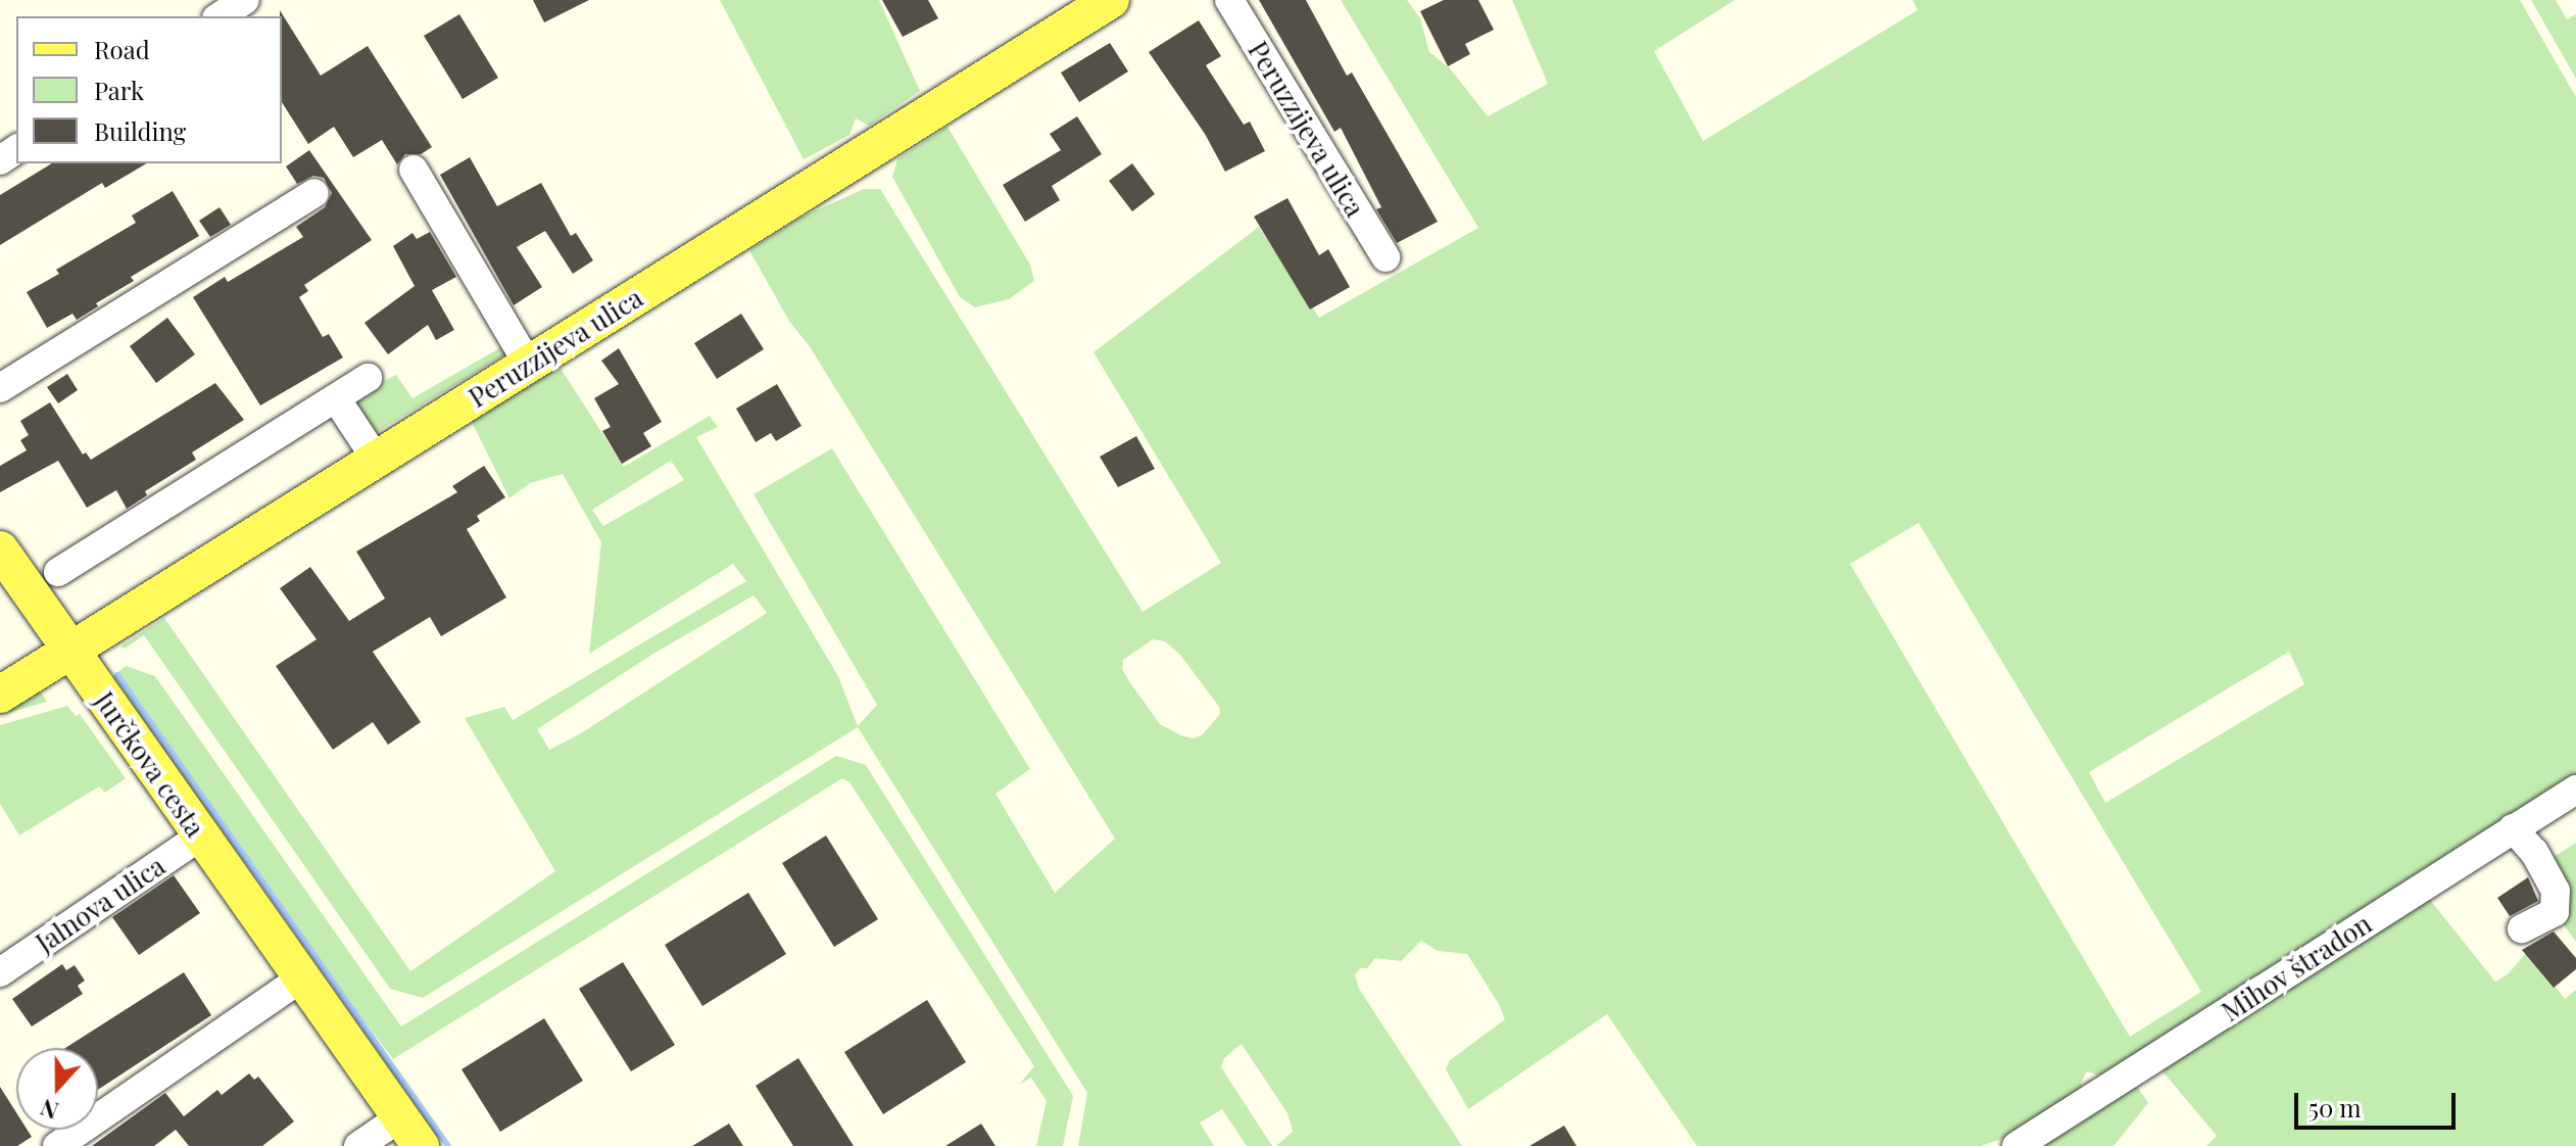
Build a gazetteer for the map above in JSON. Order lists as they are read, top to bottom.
{
  "streets": {
    "main road": ["Peruzzijeva ulica", "Jurčkova cesta"],
    "street": ["Jalnova ulica", "Mihov štradon"]
  },
  "crossings": [
    ["Peruzzijeva ulica", "Jurčkova cesta"],
    ["Jurčkova cesta", "Jalnova ulica"]
  ],
  "legend": ["Road", "Park", "Building"],
  "scale_bar": "50 m",
  "north": "bottom"
}
